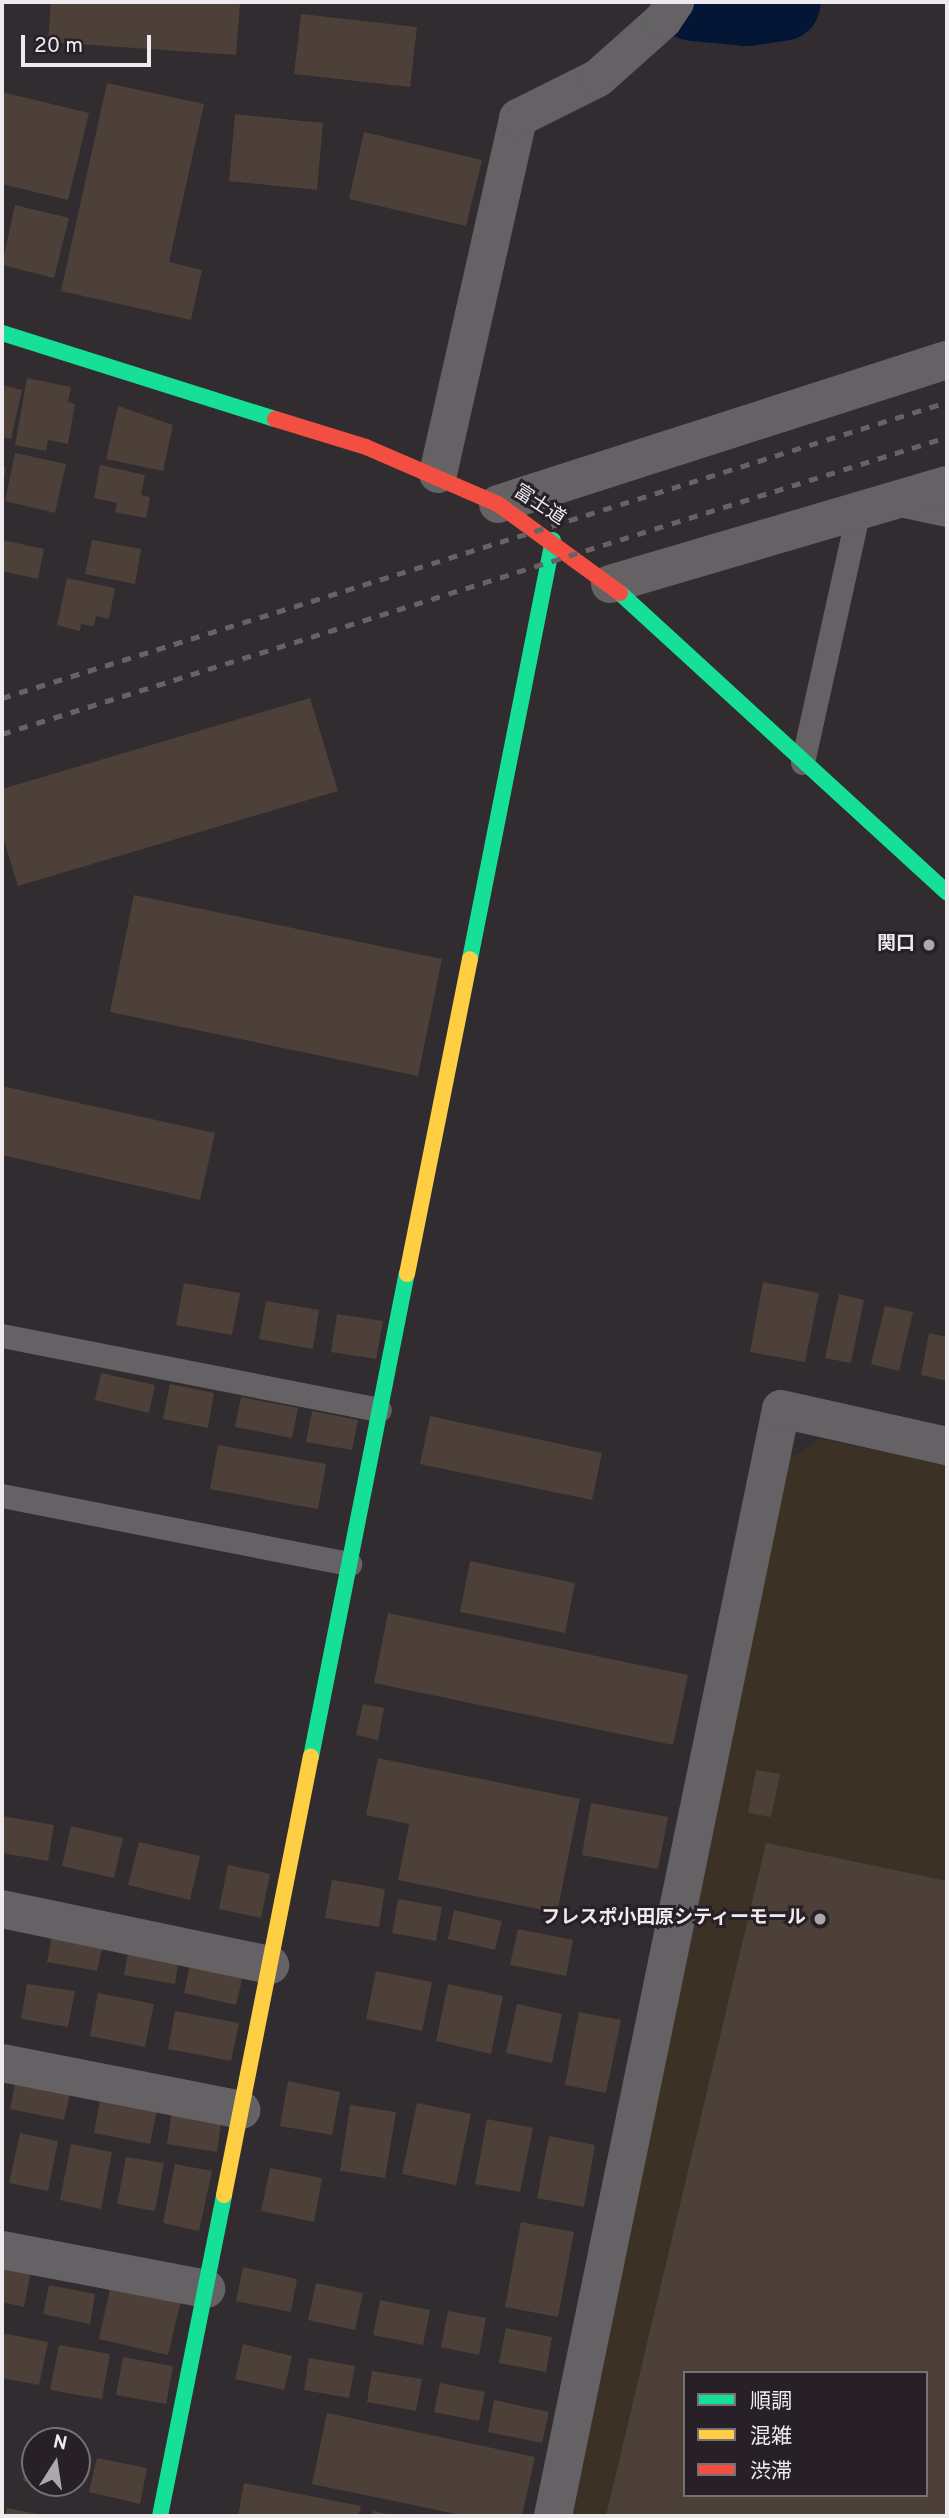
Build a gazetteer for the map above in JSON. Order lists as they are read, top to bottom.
{
  "streets": {
    "street": ["富士道"]
  },
  "places": ["関口", "フレスポ小田原シティーモール"],
  "legend": ["順調", "混雑", "渋滞"],
  "scale_bar": "20 m",
  "north": "top"
}
